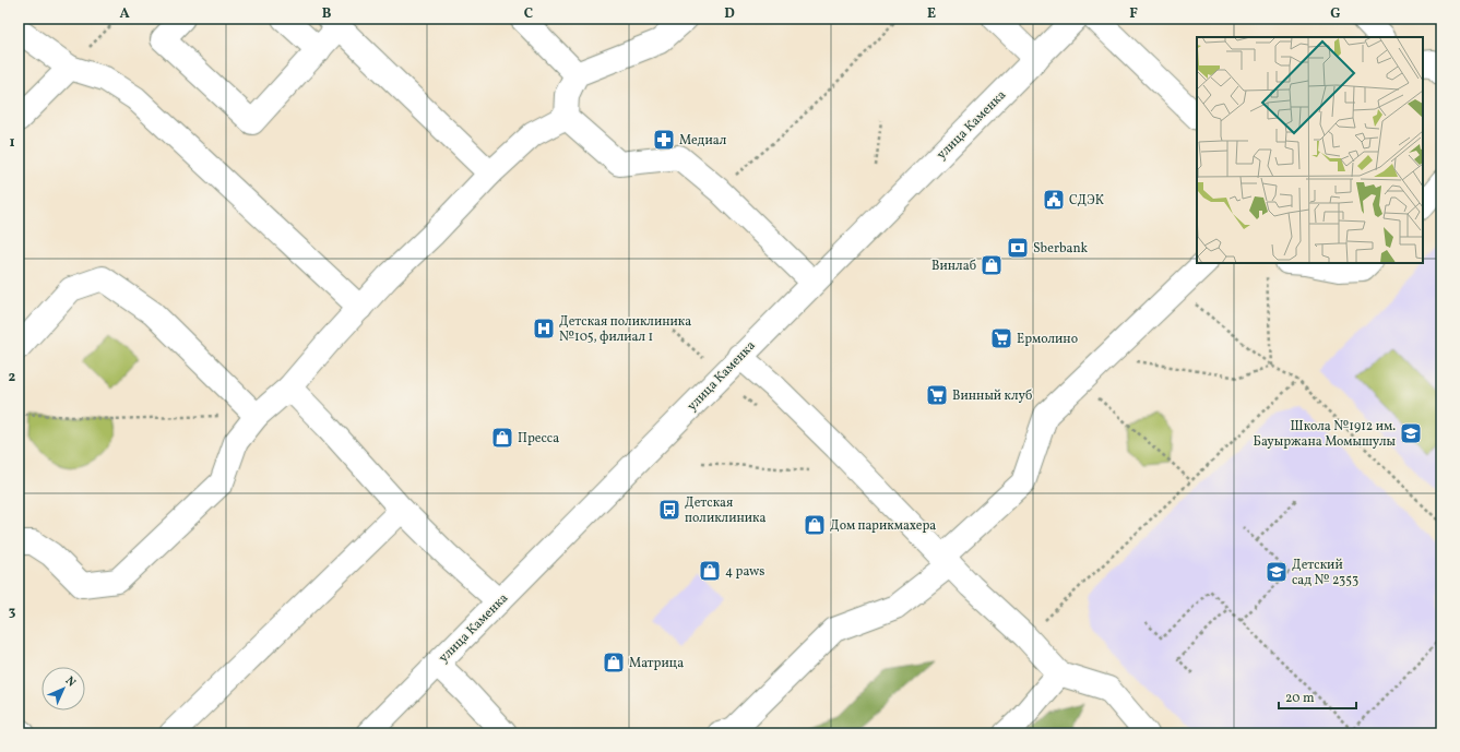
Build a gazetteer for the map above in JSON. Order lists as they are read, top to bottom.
{
  "streets": {
    "main road": ["улица Каменка"]
  },
  "places": {
    "pharmacy": ["Медиал"],
    "public building": ["СДЭК"],
    "bank": ["Sberbank"],
    "shop": [
      "Винлаб",
      "Пресса",
      "Дом парикмахера",
      "4 paws",
      "Матрица"
    ],
    "hospital": ["Детская поликлиника №105, филиал 1"],
    "supermarket": ["Ермолино", "Винный клуб"],
    "school or university": ["Школа №1912 им. Бауыржана Момышулы", "Детский сад № 2353"],
    "bus stop": ["Детская поликлиника"]
  },
  "scale_bar": "20 m",
  "north": "top right",
  "grid": {
    "columns": [
      "A",
      "B",
      "C",
      "D",
      "E",
      "F",
      "G"
    ],
    "rows": ["1", "2", "3"]
  }
}
